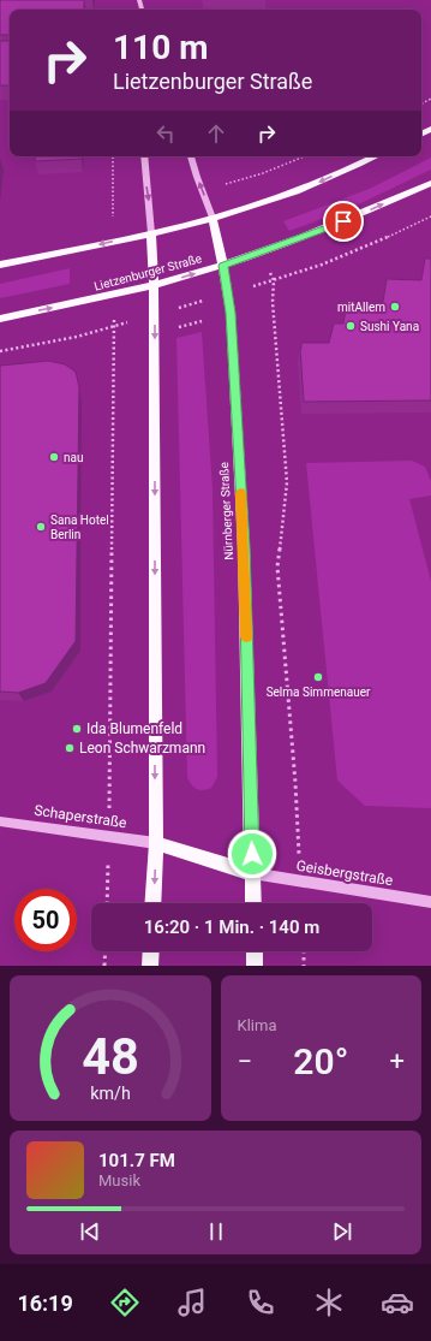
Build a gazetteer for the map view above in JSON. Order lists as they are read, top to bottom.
{
  "streets": {
    "main road": ["Lietzenburger Straße", "Nürnberger Straße"],
    "street": ["Schaperstraße", "Geisbergstraße"]
  },
  "crossings": [
    ["Lietzenburger Straße", "Nürnberger Straße"],
    ["Nürnberger Straße", "Geisbergstraße"]
  ],
  "places": [
    "mitAllem",
    "Sushi Yana",
    "nau",
    "Sana Hotel Berlin",
    "Selma Simmenauer",
    "Ida Blumenfeld",
    "Leon Schwarzmann"
  ],
  "page": {
    "turn": ["110 m", "Lietzenburger Straße"],
    "limit": "50",
    "trip": "16:20 · 1 Min. · 140 m",
    "tile": "Klima",
    "heat": ["−", "20°", "+"],
    "song": ["101.7 FM", "Musik"],
    "tabs": "16:19",
    "gauge": ["48", "km/h"]
  }
}
